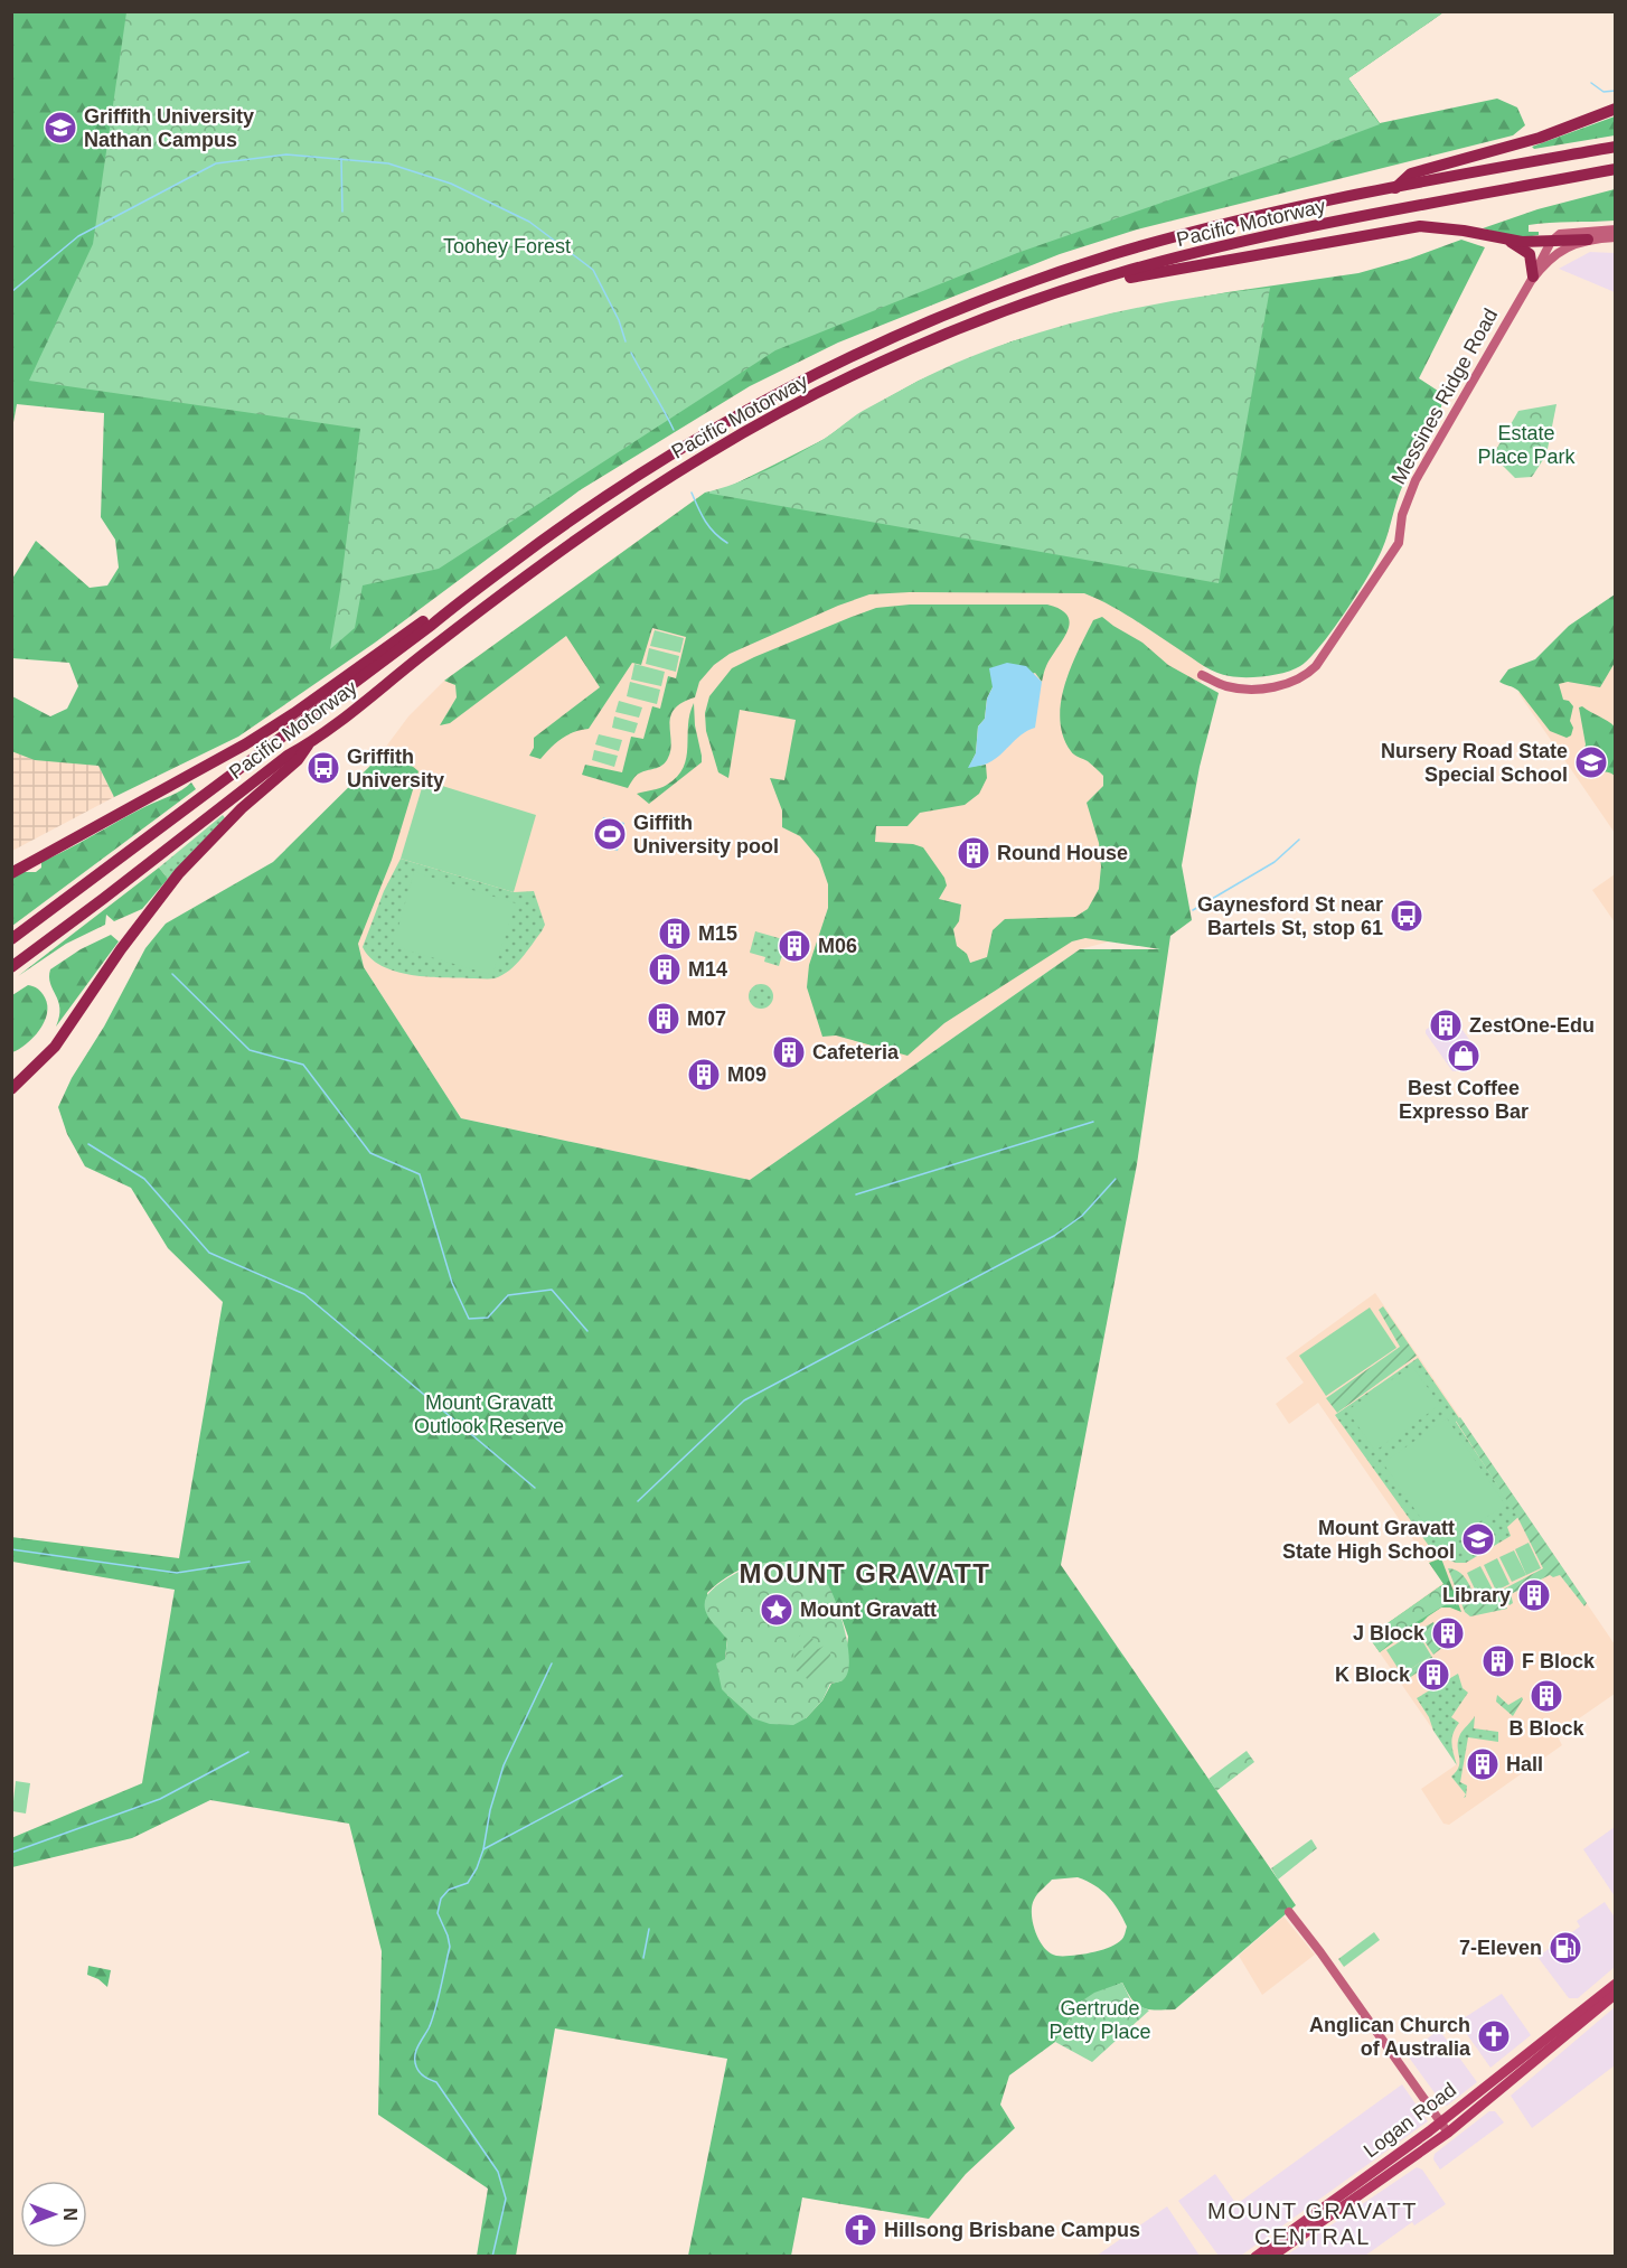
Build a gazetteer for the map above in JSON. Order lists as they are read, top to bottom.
{
  "streets": {
    "highway": ["Pacific Motorway"],
    "main road": ["Logan Road"],
    "street": ["Messines Ridge Road"]
  },
  "districts": ["MOUNT GRAVATT", "MOUNT GRAVATT CENTRAL"],
  "parks": [
    "Toohey Forest",
    "Estate Place Park",
    "Mount Gravatt Outlook Reserve",
    "Gertrude Petty Place"
  ],
  "places": {
    "school or university": ["Griffith University Nathan Campus", "Nursery Road State Special School", "Mount Gravatt State High School"],
    "bus stop": ["Griffith University", "Gaynesford St near Bartels St, stop 61"],
    "sports": ["Giffith University pool"],
    "building": [
      "Round House",
      "M15",
      "M06",
      "M14",
      "M07",
      "ZestOne-Edu",
      "Cafeteria",
      "M09",
      "Library",
      "J Block",
      "F Block",
      "K Block",
      "B Block",
      "Hall"
    ],
    "shop": ["Best Coffee Expresso Bar"],
    "place": ["Mount Gravatt"],
    "fuel station": ["7-Eleven"],
    "church": ["Anglican Church of Australia", "Hillsong Brisbane Campus"]
  },
  "north": "right"
}
